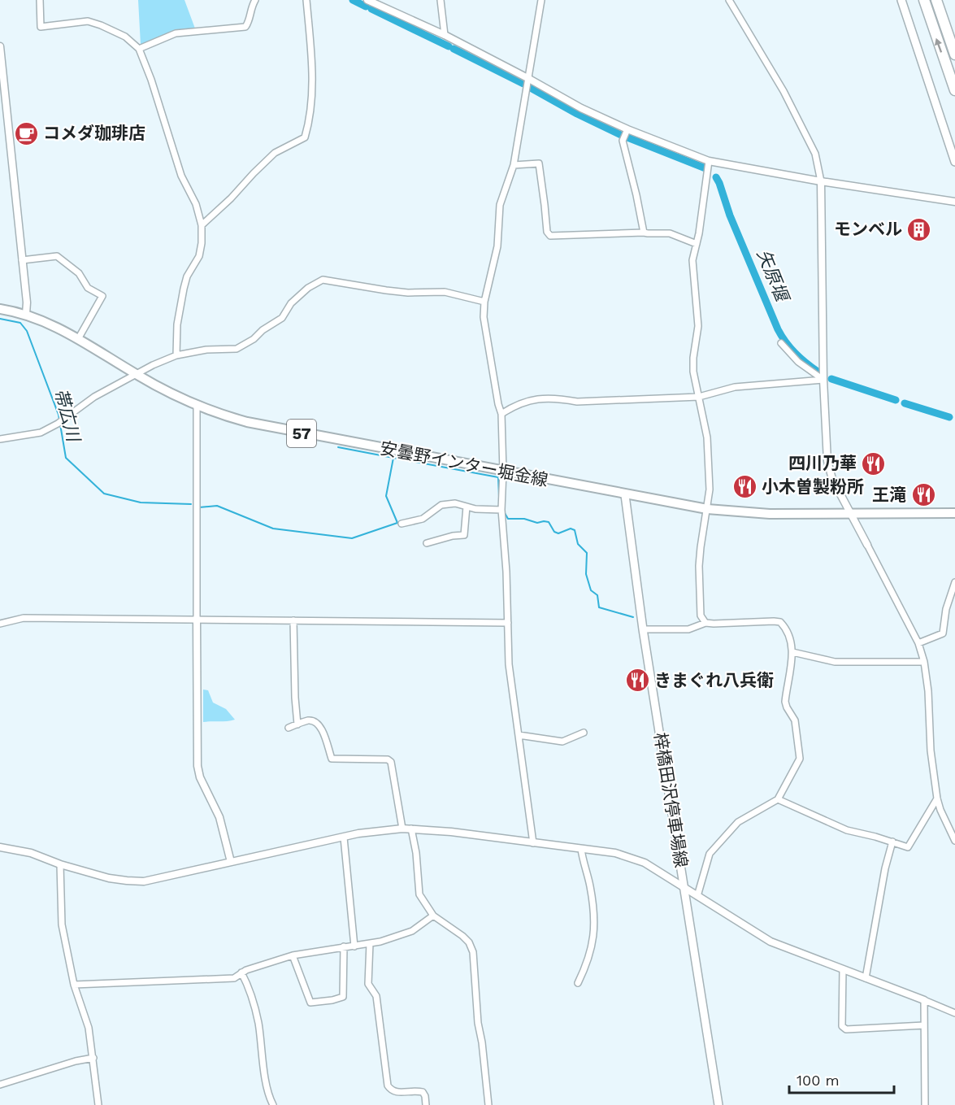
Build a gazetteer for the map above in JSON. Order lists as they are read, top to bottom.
{
  "streets": {
    "main road": ["57", "安曇野インター堀金線", "梓橋田沢停車場線"]
  },
  "crossings": [
    ["安曇野インター堀金線", "梓橋田沢停車場線"]
  ],
  "water": ["矢原堰", "帯広川"],
  "places": {
    "cafe": ["コメダ珈琲店"],
    "building": ["モンベル"],
    "restaurant": [
      "四川乃華",
      "小木曽製粉所",
      "王滝",
      "きまぐれ八兵衛"
    ]
  },
  "scale_bar": "100 m"
}
